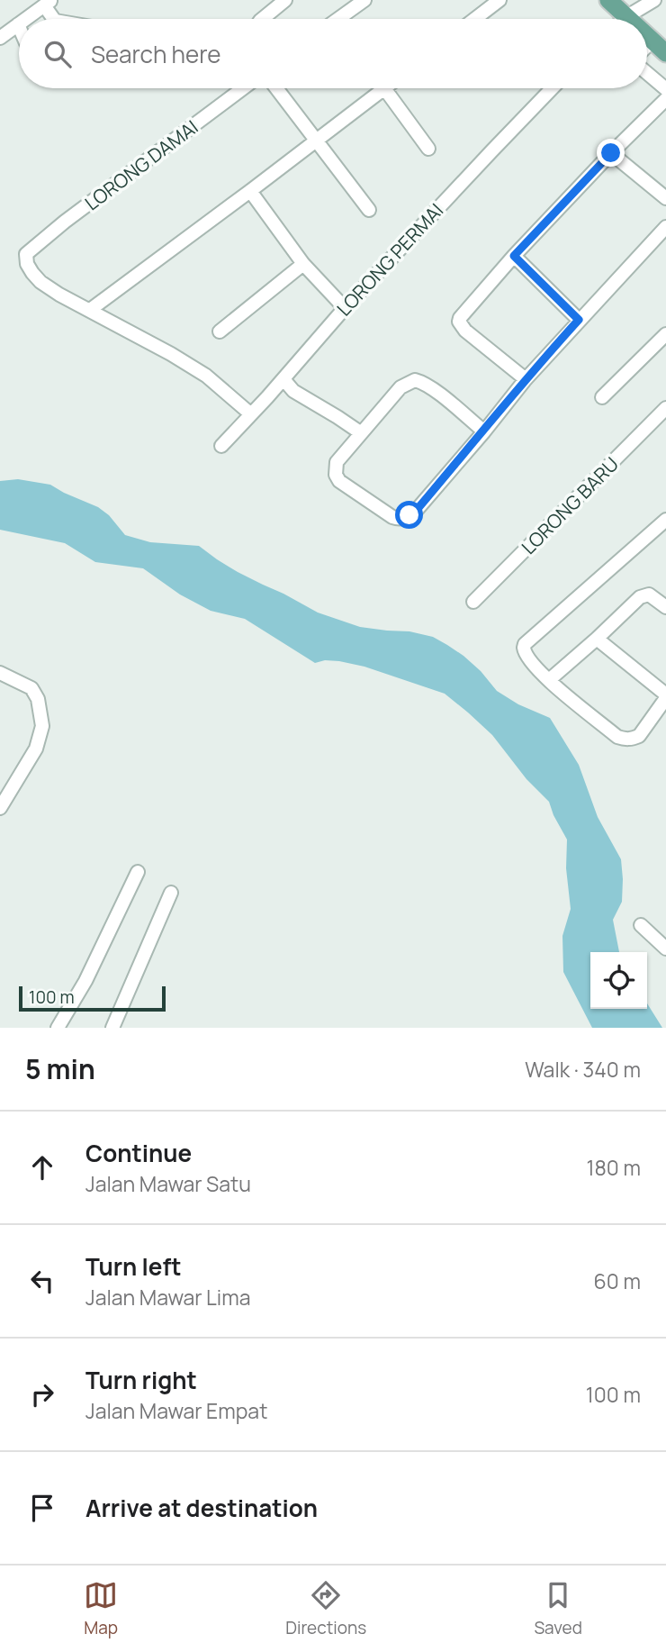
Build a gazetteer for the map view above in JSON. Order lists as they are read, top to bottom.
{
  "streets": {
    "street": ["LORONG DAMAI", "LORONG PERMAI", "LORONG BARU"]
  },
  "scale_bar": "100 m",
  "page": {
    "search": "Search here",
    "scale": "100 m",
    "heading": ["5 min", "Walk · 340 m"],
    "list": [
      ["Continue", "Jalan Mawar Satu", "180 m"],
      ["Turn left", "Jalan Mawar Lima", "60 m"],
      ["Turn right", "Jalan Mawar Empat", "100 m"],
      "Arrive at destination"
    ],
    "nav": ["Map", "Directions", "Saved"]
  }
}
